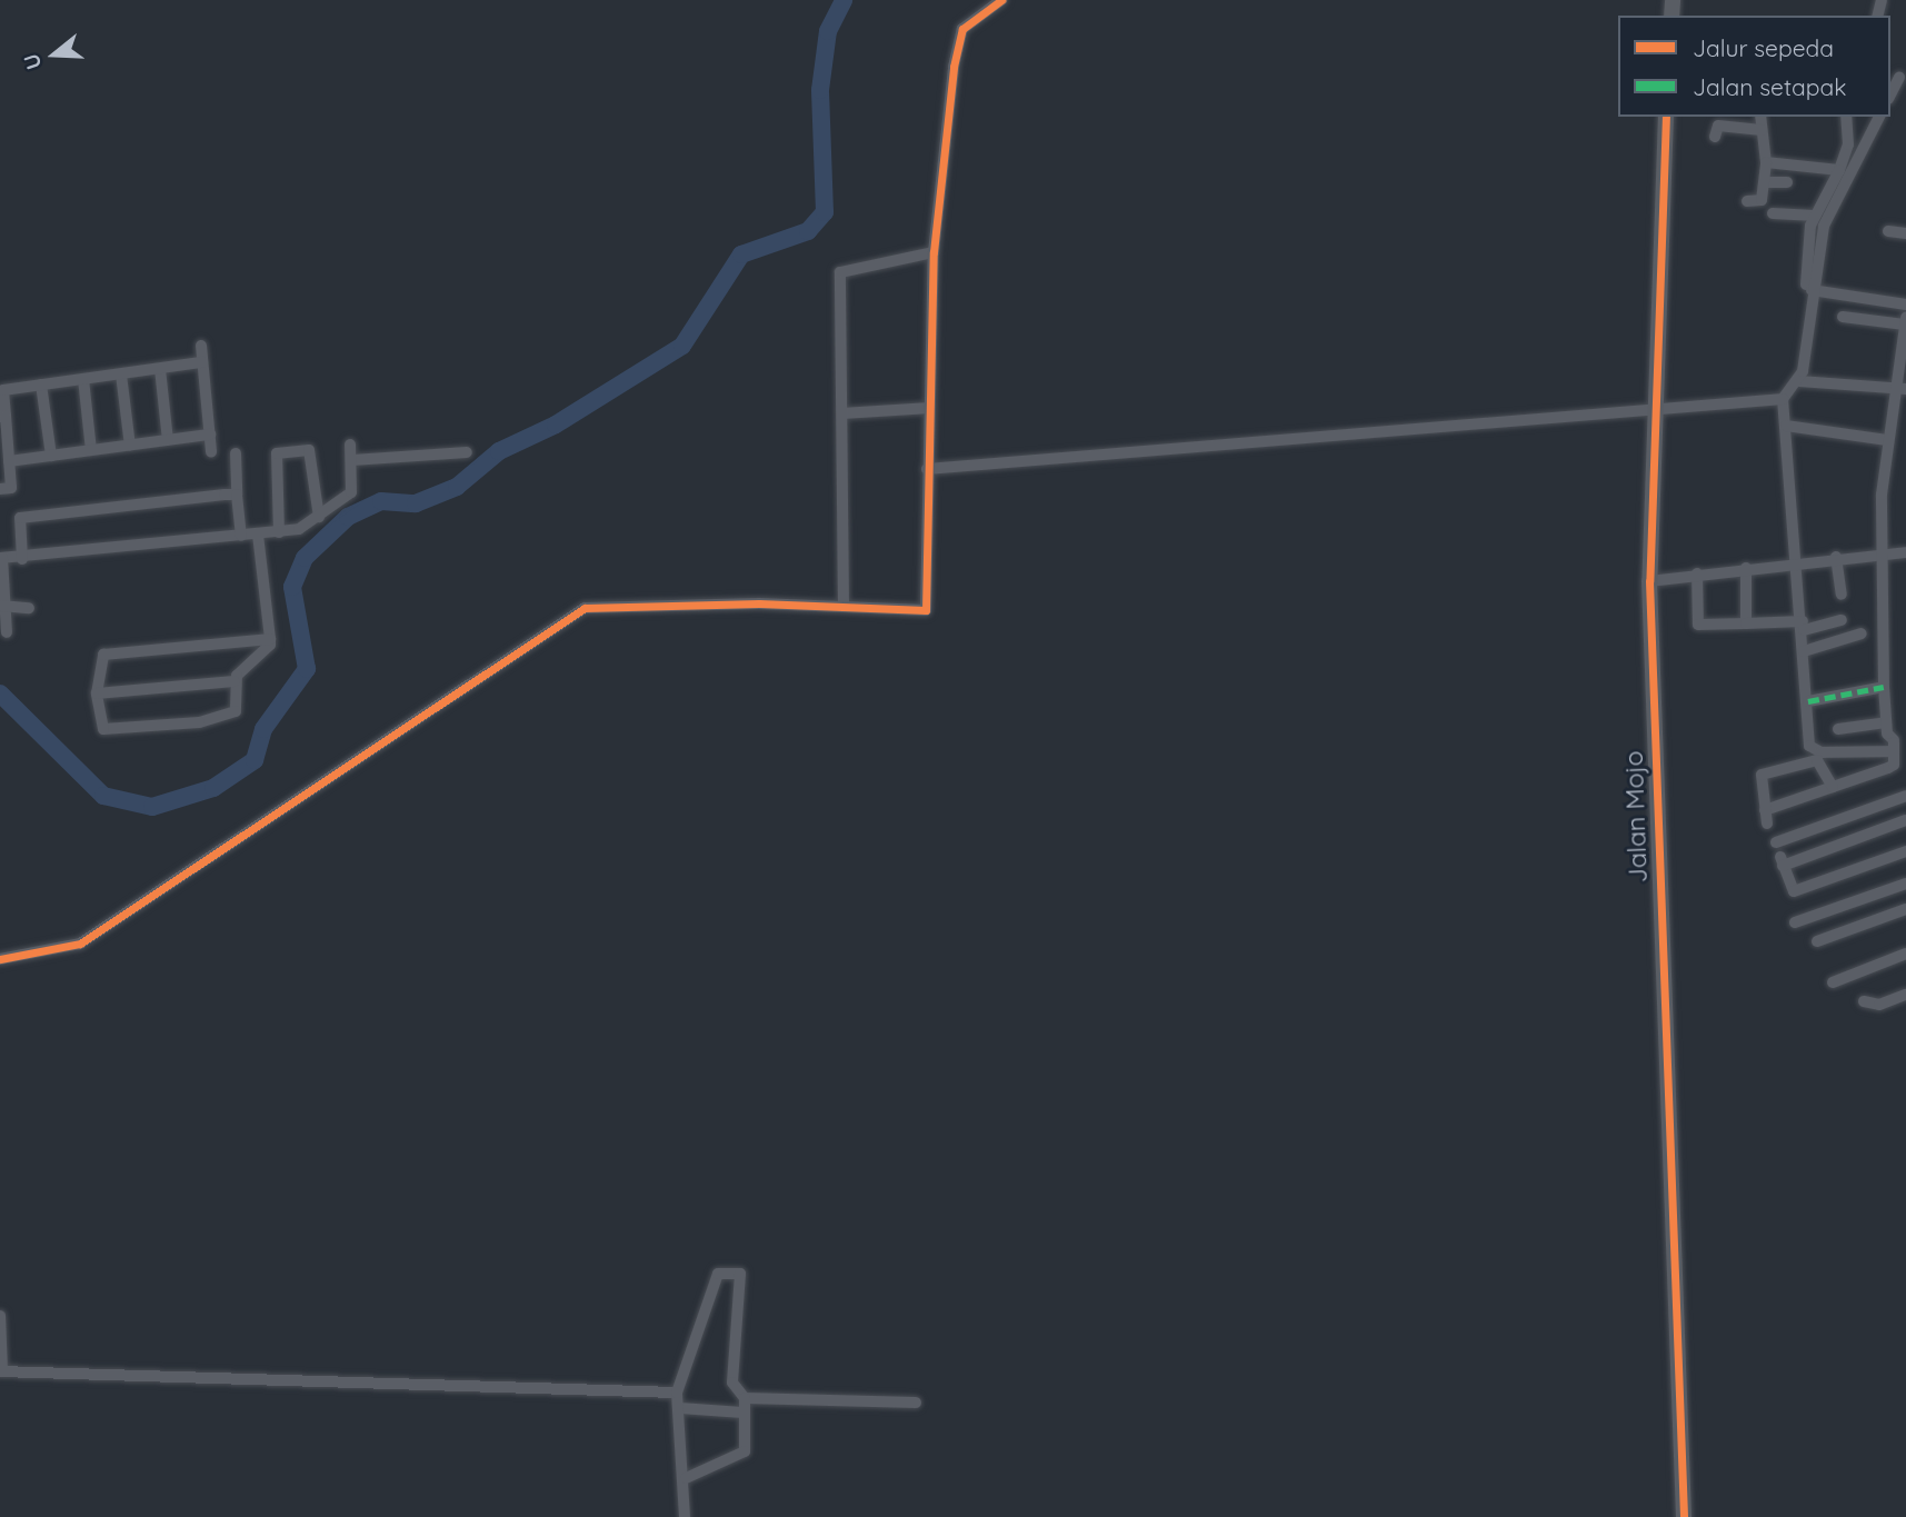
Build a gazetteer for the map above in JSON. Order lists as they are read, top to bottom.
{
  "streets": {
    "street": ["Jalan Mojo"]
  },
  "legend": ["Jalur sepeda", "Jalan setapak"],
  "north": "left"
}
